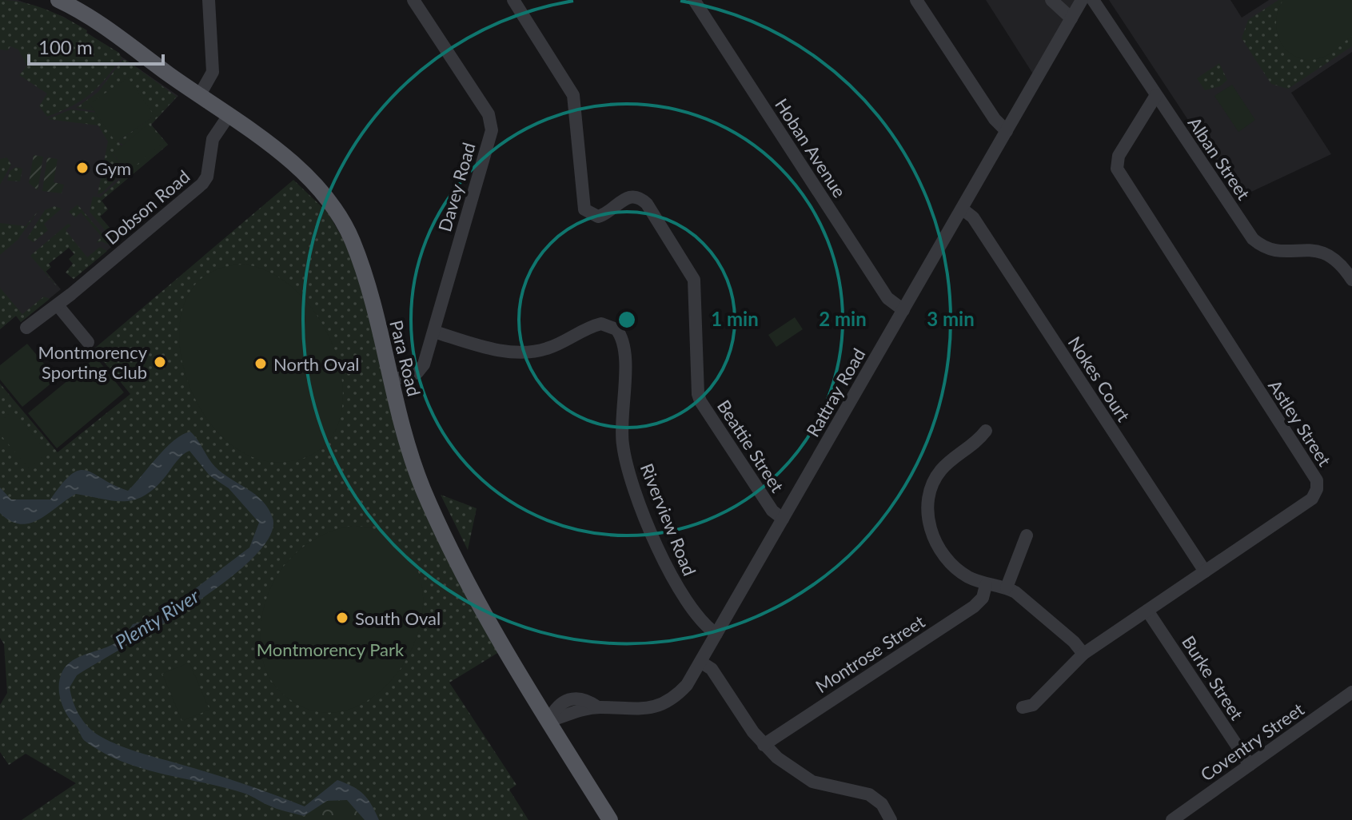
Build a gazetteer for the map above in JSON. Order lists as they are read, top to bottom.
{
  "streets": {
    "main road": ["Para Road"],
    "street": [
      "Hoban Avenue",
      "Alban Street",
      "Davey Road",
      "Dobson Road",
      "Nokes Court",
      "Rattray Road",
      "Astley Street",
      "Beattie Street",
      "Riverview Road",
      "Montrose Street",
      "Burke Street",
      "Coventry Street"
    ]
  },
  "crossings": [
    ["Hoban Avenue", "Rattray Road"],
    ["Alban Street", "Astley Street"],
    ["Davey Road", "Para Road"],
    ["Davey Road", "Riverview Road"],
    ["Dobson Road", "Para Road"],
    ["Para Road", "Rattray Road"],
    ["Nokes Court", "Rattray Road"],
    ["Nokes Court", "Astley Street"],
    ["Rattray Road", "Beattie Street"],
    ["Rattray Road", "Riverview Road"],
    ["Astley Street", "Burke Street"],
    ["Burke Street", "Coventry Street"]
  ],
  "water": ["Plenty River"],
  "parks": ["Montmorency Park"],
  "places": [
    "Gym",
    "Montmorency Sporting Club",
    "North Oval",
    "South Oval"
  ],
  "scale_bar": "100 m",
  "rings": ["1 min", "2 min", "3 min"]
}
